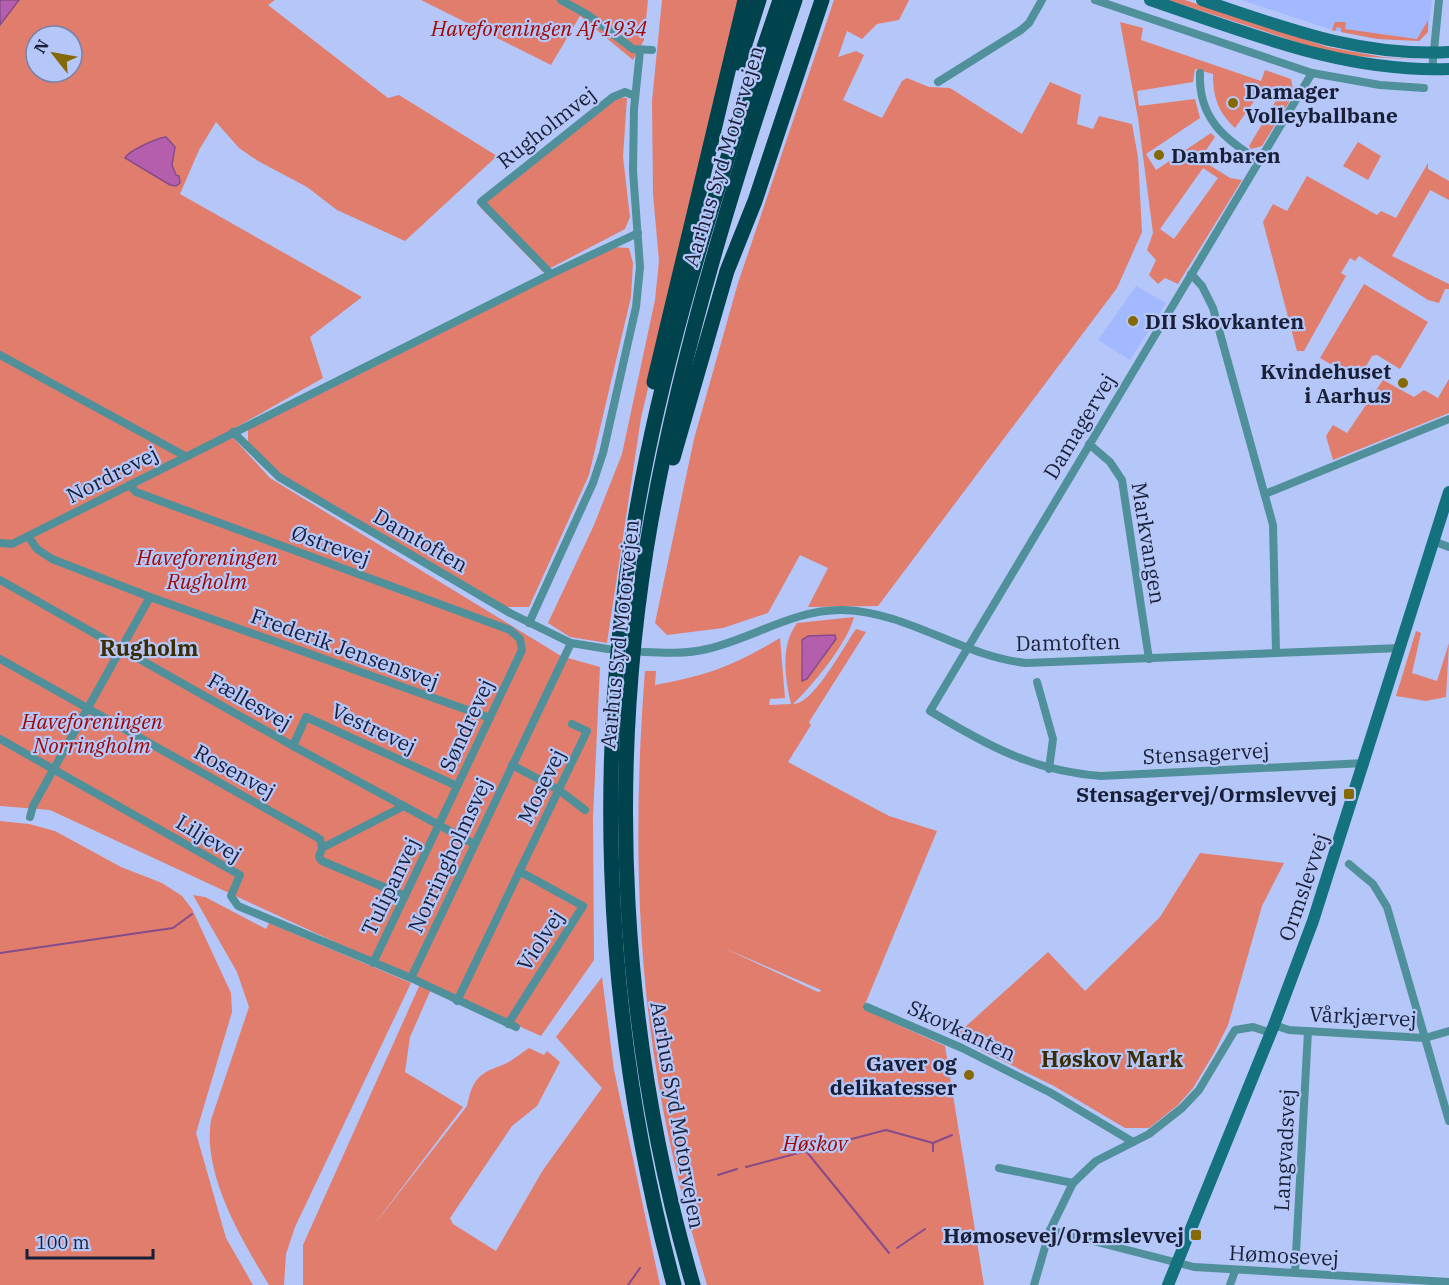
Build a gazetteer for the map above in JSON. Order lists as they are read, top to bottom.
{
  "streets": {
    "highway": ["Aarhus Syd Motorvejen"],
    "street": [
      "Rugholmvej",
      "Damagervej",
      "Nordrevej",
      "Damtoften",
      "Markvangen",
      "Østrevej",
      "Frederik Jensensvej",
      "Fællesvej",
      "Søndrevej",
      "Vestrevej",
      "Stensagervej",
      "Rosenvej",
      "Mosevej",
      "Liljevej",
      "Norringholmsvej",
      "Tulipanvej",
      "Ormslevvej",
      "Violvej",
      "Vårkjærvej",
      "Skovkanten",
      "Langvadsvej",
      "Hømosevej"
    ]
  },
  "crossings": [
    ["Damagervej", "Damtoften"],
    ["Damagervej", "Markvangen"],
    ["Damagervej", "Stensagervej"],
    ["Nordrevej", "Damtoften"],
    ["Nordrevej", "Østrevej"],
    ["Nordrevej", "Frederik Jensensvej"],
    ["Damtoften", "Markvangen"],
    ["Damtoften", "Norringholmsvej"],
    ["Damtoften", "Ormslevvej"],
    ["Østrevej", "Søndrevej"],
    ["Frederik Jensensvej", "Søndrevej"],
    ["Fællesvej", "Søndrevej"],
    ["Fællesvej", "Vestrevej"],
    ["Fællesvej", "Norringholmsvej"],
    ["Fællesvej", "Tulipanvej"],
    ["Søndrevej", "Vestrevej"],
    ["Søndrevej", "Tulipanvej"],
    ["Stensagervej", "Ormslevvej"],
    ["Rosenvej", "Tulipanvej"],
    ["Mosevej", "Violvej"],
    ["Liljevej", "Norringholmsvej"],
    ["Liljevej", "Tulipanvej"],
    ["Ormslevvej", "Vårkjærvej"],
    ["Ormslevvej", "Hømosevej"],
    ["Vårkjærvej", "Skovkanten"],
    ["Vårkjærvej", "Langvadsvej"],
    ["Langvadsvej", "Hømosevej"]
  ],
  "districts": ["Rugholm", "Høskov Mark"],
  "parks": [
    "Haveforeningen Af 1934",
    "Haveforeningen Rugholm",
    "Haveforeningen Norringholm",
    "Høskov"
  ],
  "places": {
    "other": [
      "Damager Volleyballbane",
      "Dambaren",
      "DII Skovkanten",
      "Kvindehuset i Aarhus",
      "Gaver og delikatesser"
    ],
    "transit": ["Stensagervej/Ormslevvej", "Hømosevej/Ormslevvej"]
  },
  "scale_bar": "100 m",
  "north": "top left"
}
